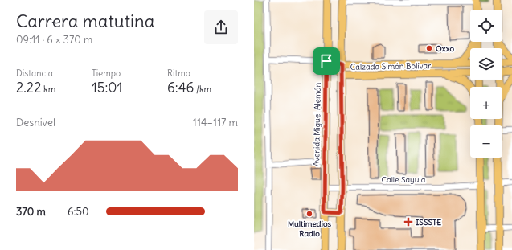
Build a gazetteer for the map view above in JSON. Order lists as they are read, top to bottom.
{
  "streets": {
    "main road": ["Calzada Simón Bolívar", "Avenida Miguel Alemán"],
    "street": ["Calle Sayula"]
  },
  "crossings": [
    ["Calzada Simón Bolívar", "Avenida Miguel Alemán"],
    ["Avenida Miguel Alemán", "Calle Sayula"]
  ],
  "places": {
    "other": ["Oxxo", "Multimedios Radio"],
    "health": ["ISSSTE"]
  },
  "page": {
    "heading": ["Carrera matutina", "09:11 · 6 × 370 m"],
    "map_buttons": ["+", "−"],
    "stats": [
      ["Distancia", "2.22 km"],
      ["Tiempo", "15:01"],
      ["Ritmo", "6:46 /km"]
    ],
    "chart": ["Desnivel", "114–117 m"],
    "list": [
      {
        "name": "370 m",
        "note": "6:50"
      }
    ]
  }
}
